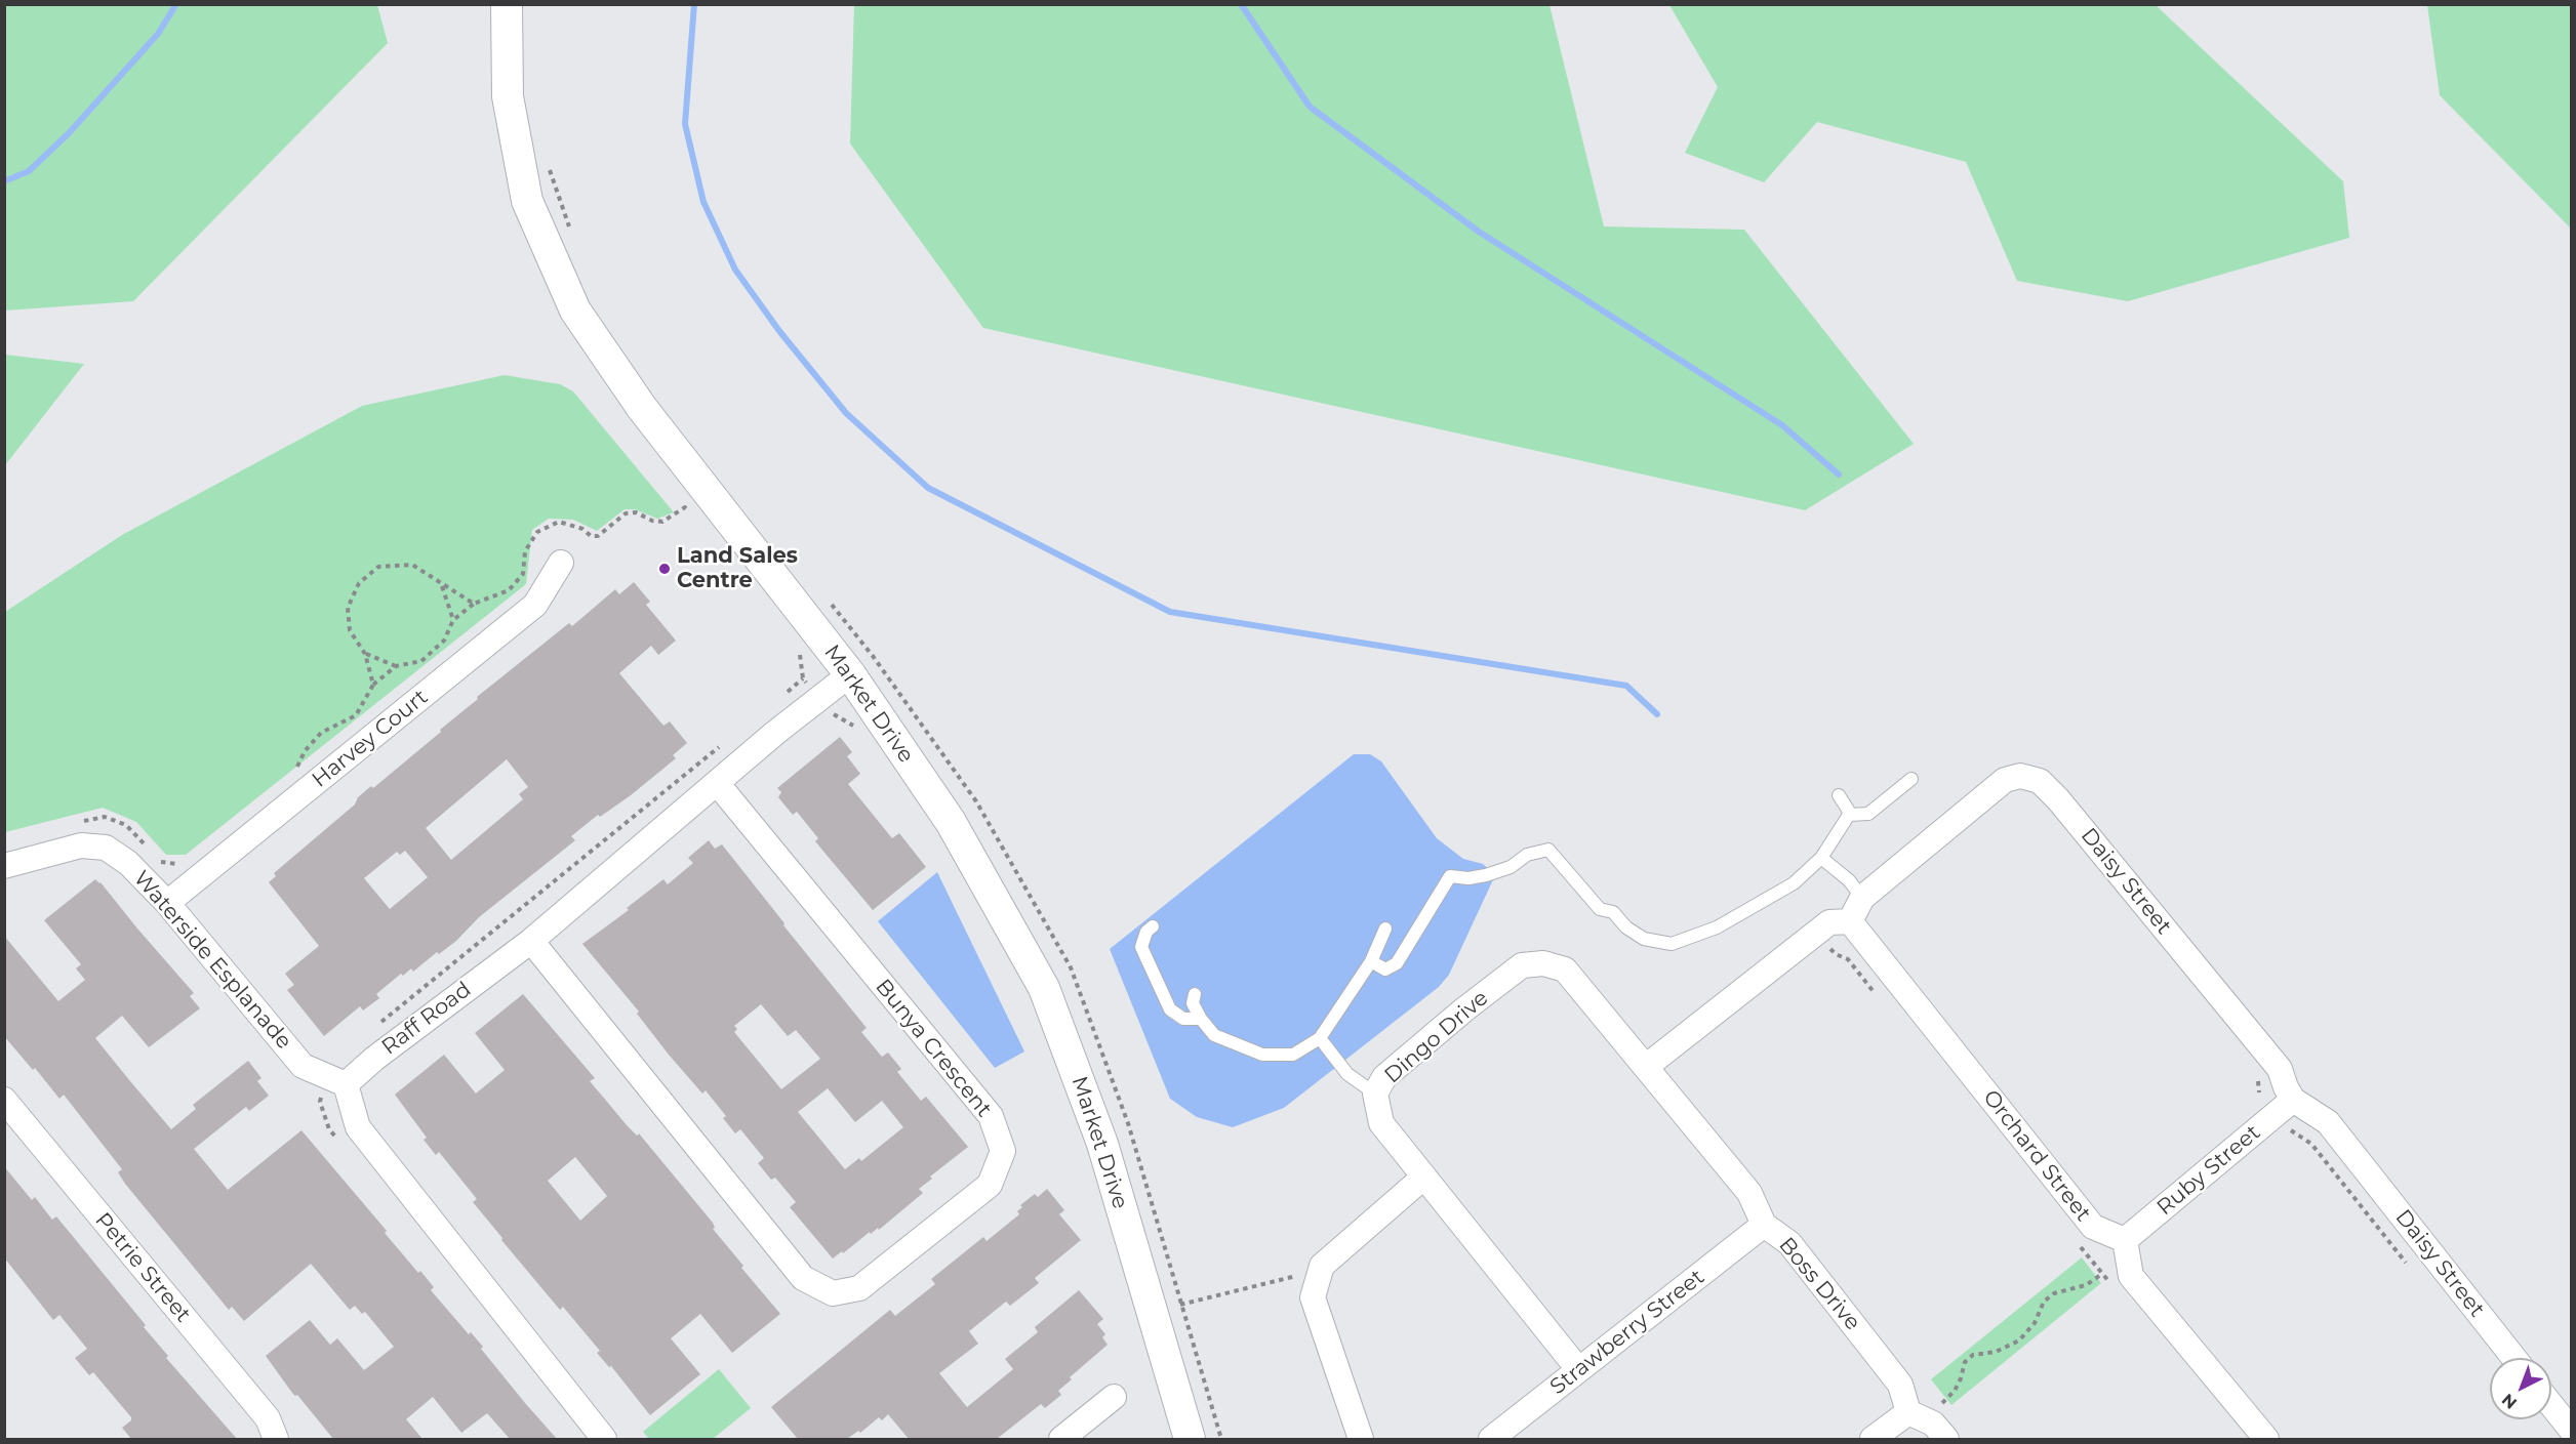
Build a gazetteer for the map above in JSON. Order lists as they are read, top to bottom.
{
  "streets": {
    "street": [
      "Market Drive",
      "Harvey Court",
      "Daisy Street",
      "Waterside Esplanade",
      "Raff Road",
      "Dingo Drive",
      "Bunya Crescent",
      "Orchard Street",
      "Ruby Street",
      "Petrie Street",
      "Boss Drive",
      "Strawberry Street"
    ]
  },
  "crossings": [
    ["Market Drive", "Raff Road"],
    ["Harvey Court", "Waterside Esplanade"],
    ["Daisy Street", "Orchard Street"],
    ["Daisy Street", "Ruby Street"],
    ["Waterside Esplanade", "Raff Road"],
    ["Raff Road", "Bunya Crescent"],
    ["Dingo Drive", "Boss Drive"],
    ["Dingo Drive", "Strawberry Street"],
    ["Orchard Street", "Ruby Street"],
    ["Boss Drive", "Strawberry Street"]
  ],
  "places": ["Land Sales Centre"],
  "north": "bottom left"
}
